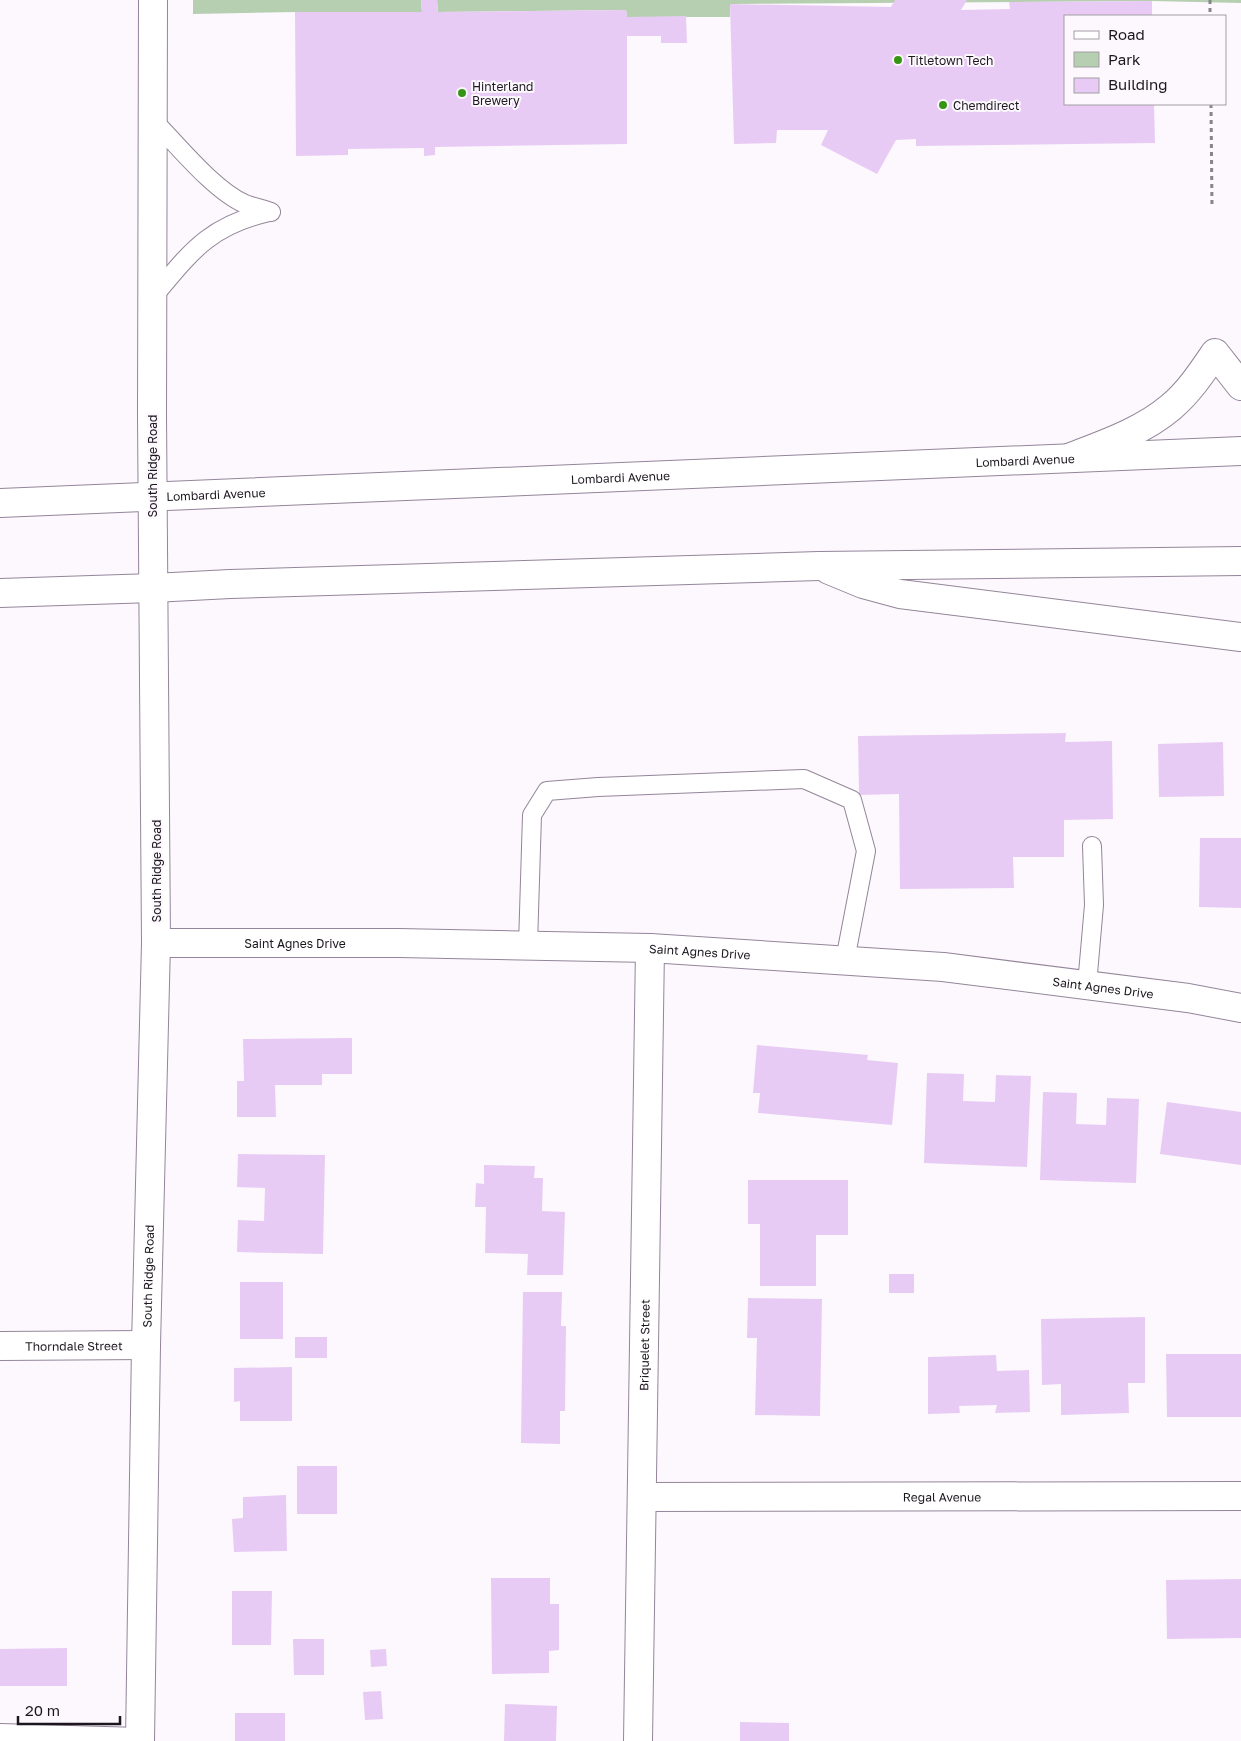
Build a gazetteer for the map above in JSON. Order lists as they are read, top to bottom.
{
  "streets": {
    "street": [
      "Lombardi Avenue",
      "South Ridge Road",
      "Saint Agnes Drive",
      "Briquelet Street",
      "Thorndale Street",
      "Regal Avenue"
    ]
  },
  "crossings": [
    ["Lombardi Avenue", "South Ridge Road"],
    ["South Ridge Road", "Saint Agnes Drive"],
    ["South Ridge Road", "Thorndale Street"],
    ["Saint Agnes Drive", "Briquelet Street"],
    ["Briquelet Street", "Regal Avenue"]
  ],
  "places": ["Titletown Tech", "Hinterland Brewery", "Chemdirect"],
  "legend": ["Road", "Park", "Building"],
  "scale_bar": "20 m"
}
